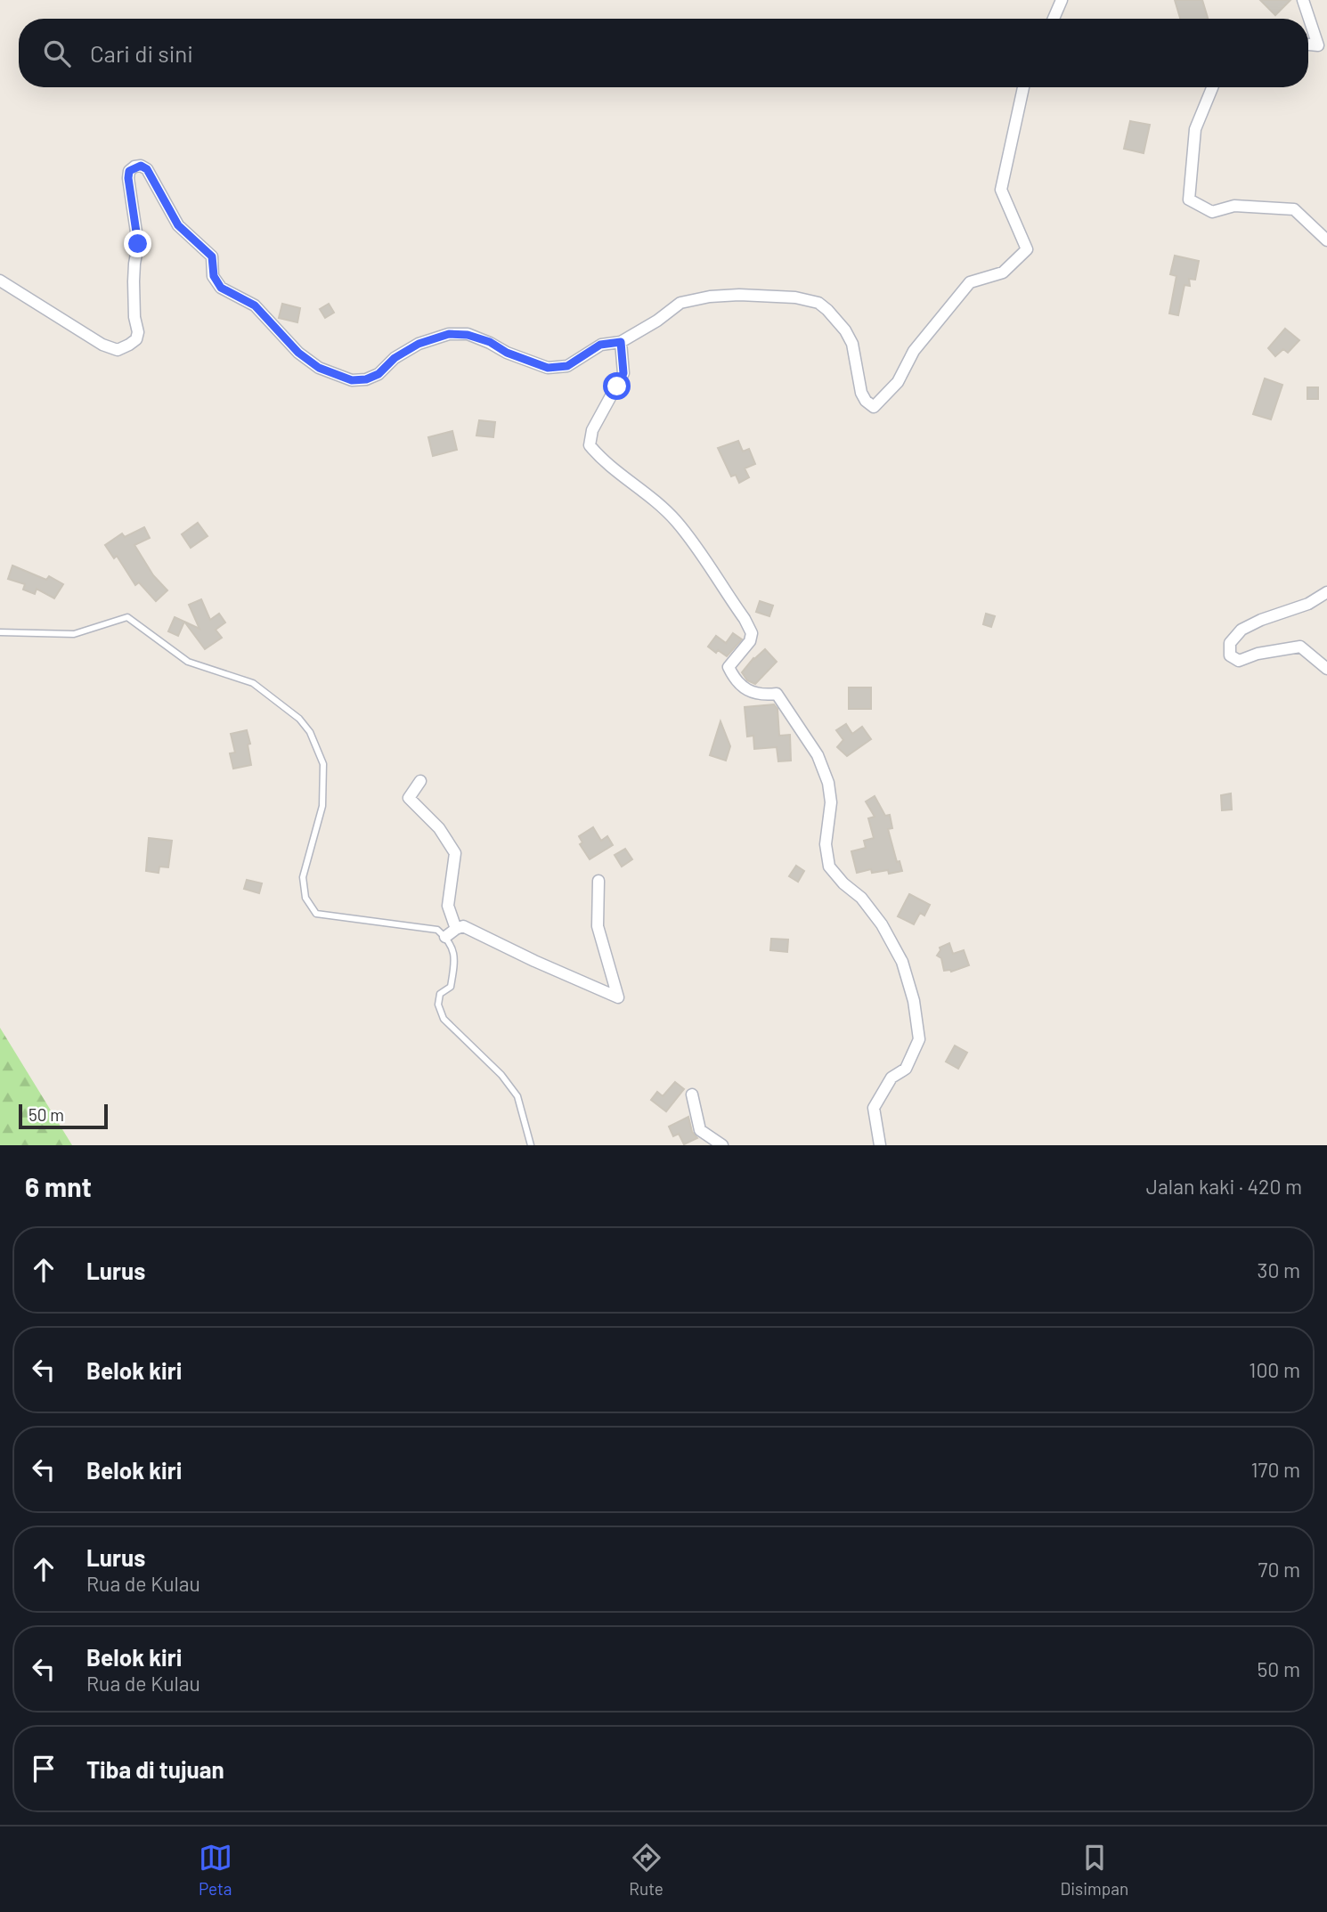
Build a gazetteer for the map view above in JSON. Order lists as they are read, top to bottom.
{
  "scale_bar": "50 m",
  "page": {
    "search": "Cari di sini",
    "scale": "50 m",
    "heading": ["6 mnt", "Jalan kaki · 420 m"],
    "list": [
      ["Lurus", "30 m"],
      ["Belok kiri", "100 m"],
      ["Belok kiri", "170 m"],
      ["Lurus", "Rua de Kulau", "70 m"],
      ["Belok kiri", "Rua de Kulau", "50 m"],
      "Tiba di tujuan"
    ],
    "nav": ["Peta", "Rute", "Disimpan"]
  }
}
